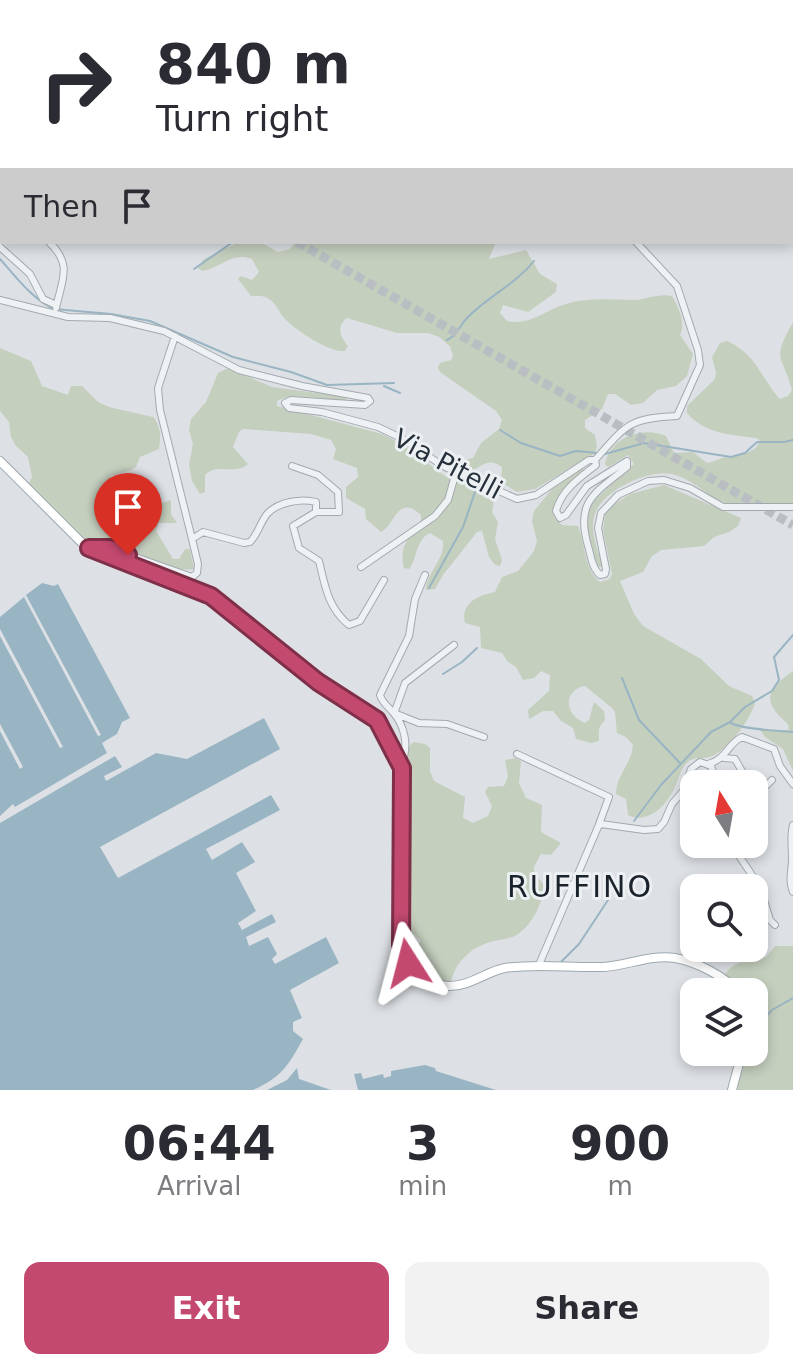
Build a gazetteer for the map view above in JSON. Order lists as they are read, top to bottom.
{
  "streets": {
    "street": ["Via Pitelli"]
  },
  "districts": ["RUFFINO"],
  "north": "top",
  "page": {
    "turn": ["840 m", "Turn right"],
    "then": "Then",
    "eta": [
      "06:44",
      "Arrival",
      "3",
      "min",
      "900",
      "m"
    ],
    "buttons": ["Exit", "Share"]
  }
}
